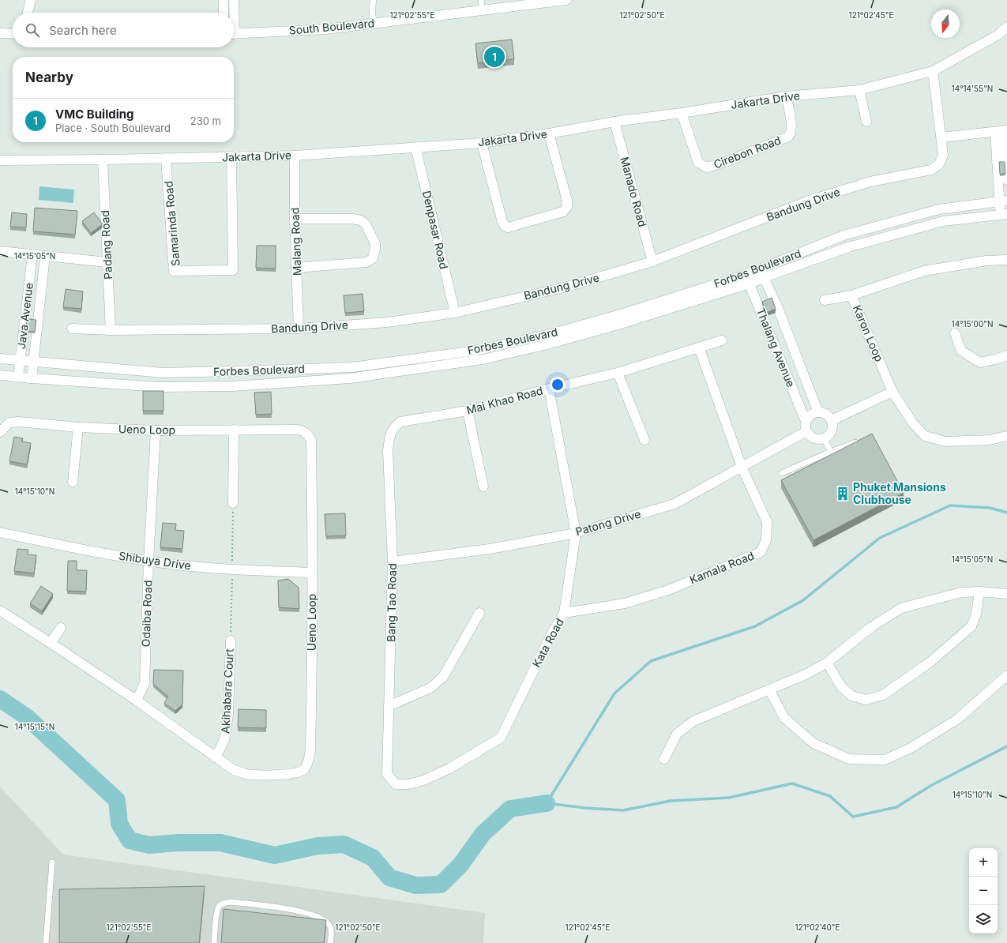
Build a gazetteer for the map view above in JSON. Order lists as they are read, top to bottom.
{
  "streets": {
    "street": [
      "South Boulevard",
      "Jakarta Drive",
      "Cirebon Road",
      "Manado Road",
      "Bandung Drive",
      "Samarinda Road",
      "Denpasar Road",
      "Malang Road",
      "Padang Road",
      "Forbes Boulevard",
      "Java Avenue",
      "Karon Loop",
      "Thalang Avenue",
      "Mai Khao Road",
      "Ueno Loop",
      "Patong Drive",
      "Shibuya Drive",
      "Kamala Road",
      "Bang Tao Road",
      "Odaiba Road",
      "Kata Road",
      "Akihabara Court"
    ]
  },
  "crossings": [
    ["Jakarta Drive", "Cirebon Road"],
    ["Jakarta Drive", "Manado Road"],
    ["Jakarta Drive", "Bandung Drive"],
    ["Jakarta Drive", "Samarinda Road"],
    ["Jakarta Drive", "Denpasar Road"],
    ["Jakarta Drive", "Malang Road"],
    ["Jakarta Drive", "Padang Road"],
    ["Manado Road", "Bandung Drive"],
    ["Bandung Drive", "Denpasar Road"],
    ["Bandung Drive", "Malang Road"],
    ["Bandung Drive", "Padang Road"],
    ["Forbes Boulevard", "Java Avenue"],
    ["Forbes Boulevard", "Thalang Avenue"],
    ["Thalang Avenue", "Patong Drive"],
    ["Mai Khao Road", "Kamala Road"],
    ["Mai Khao Road", "Bang Tao Road"],
    ["Mai Khao Road", "Kata Road"],
    ["Ueno Loop", "Shibuya Drive"],
    ["Ueno Loop", "Odaiba Road"],
    ["Ueno Loop", "Akihabara Court"],
    ["Patong Drive", "Kamala Road"],
    ["Patong Drive", "Bang Tao Road"],
    ["Patong Drive", "Kata Road"],
    ["Shibuya Drive", "Odaiba Road"],
    ["Kamala Road", "Kata Road"],
    ["Bang Tao Road", "Kata Road"]
  ],
  "places": {
    "building": ["Phuket Mansions Clubhouse"]
  },
  "north": "bottom",
  "page": {
    "search": "Search here",
    "pins": "1",
    "heading": "Nearby",
    "list": [
      {
        "mark": "1",
        "name": "VMC Building",
        "note": "Place · South Boulevard",
        "value": "230 m"
      }
    ],
    "map_buttons": ["+", "−"]
  },
  "coordinates": [
    "121°02'55\"E",
    "121°02'50\"E",
    "121°02'45\"E",
    "14°14'55\"N",
    "14°15'05\"N",
    "14°15'00\"N",
    "14°15'10\"N",
    "14°15'15\"N",
    "121°02'40\"E"
  ]
}
